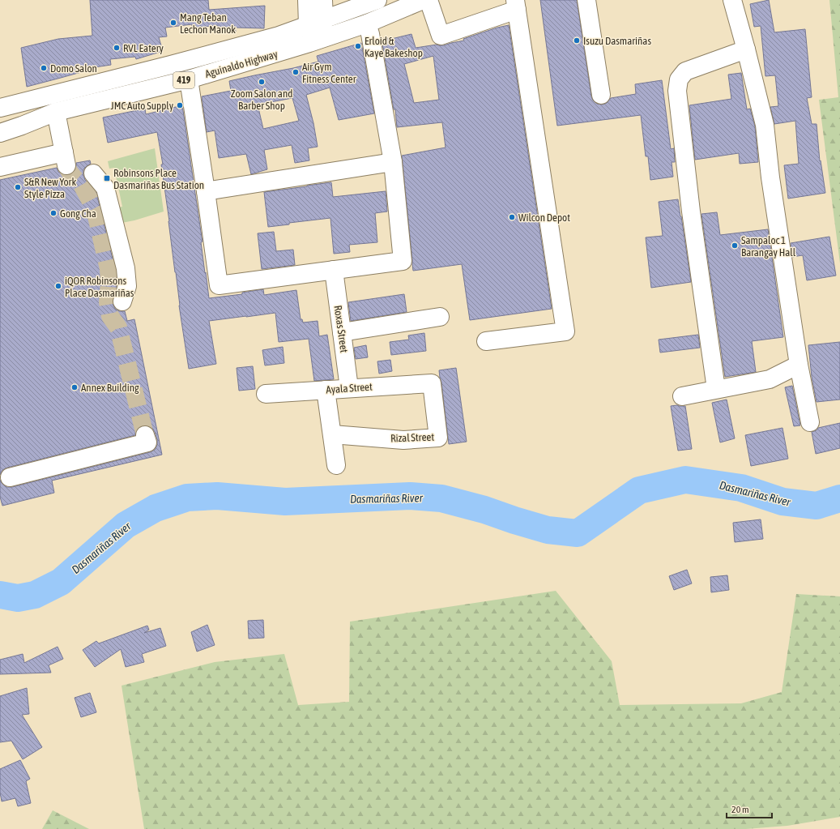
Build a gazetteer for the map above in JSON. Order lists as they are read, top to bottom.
{
  "streets": {
    "street": [
      "Aguinaldo Highway",
      "419",
      "Roxas Street",
      "Ayala Street",
      "Rizal Street"
    ]
  },
  "crossings": [
    ["Roxas Street", "Ayala Street"],
    ["Ayala Street", "Rizal Street"]
  ],
  "water": ["Dasmariñas River"],
  "places": {
    "other": [
      "Mang Teban Lechon Manok",
      "Isuzu Dasmariñas",
      "Erloid & Kaye Bakeshop",
      "RVL Eatery",
      "Domo Salon",
      "Air Gym Fitness Center",
      "Zoom Salon and Barber Shop",
      "JMC Auto Supply",
      "S&R New York Style Pizza",
      "Gong Cha",
      "Wilcon Depot",
      "Sampaloc 1 Barangay Hall",
      "iQOR Robinsons Place Dasmariñas",
      "Annex Building"
    ],
    "transit": ["Robinsons Place Dasmariñas Bus Station"]
  },
  "scale_bar": "20 m"
}
